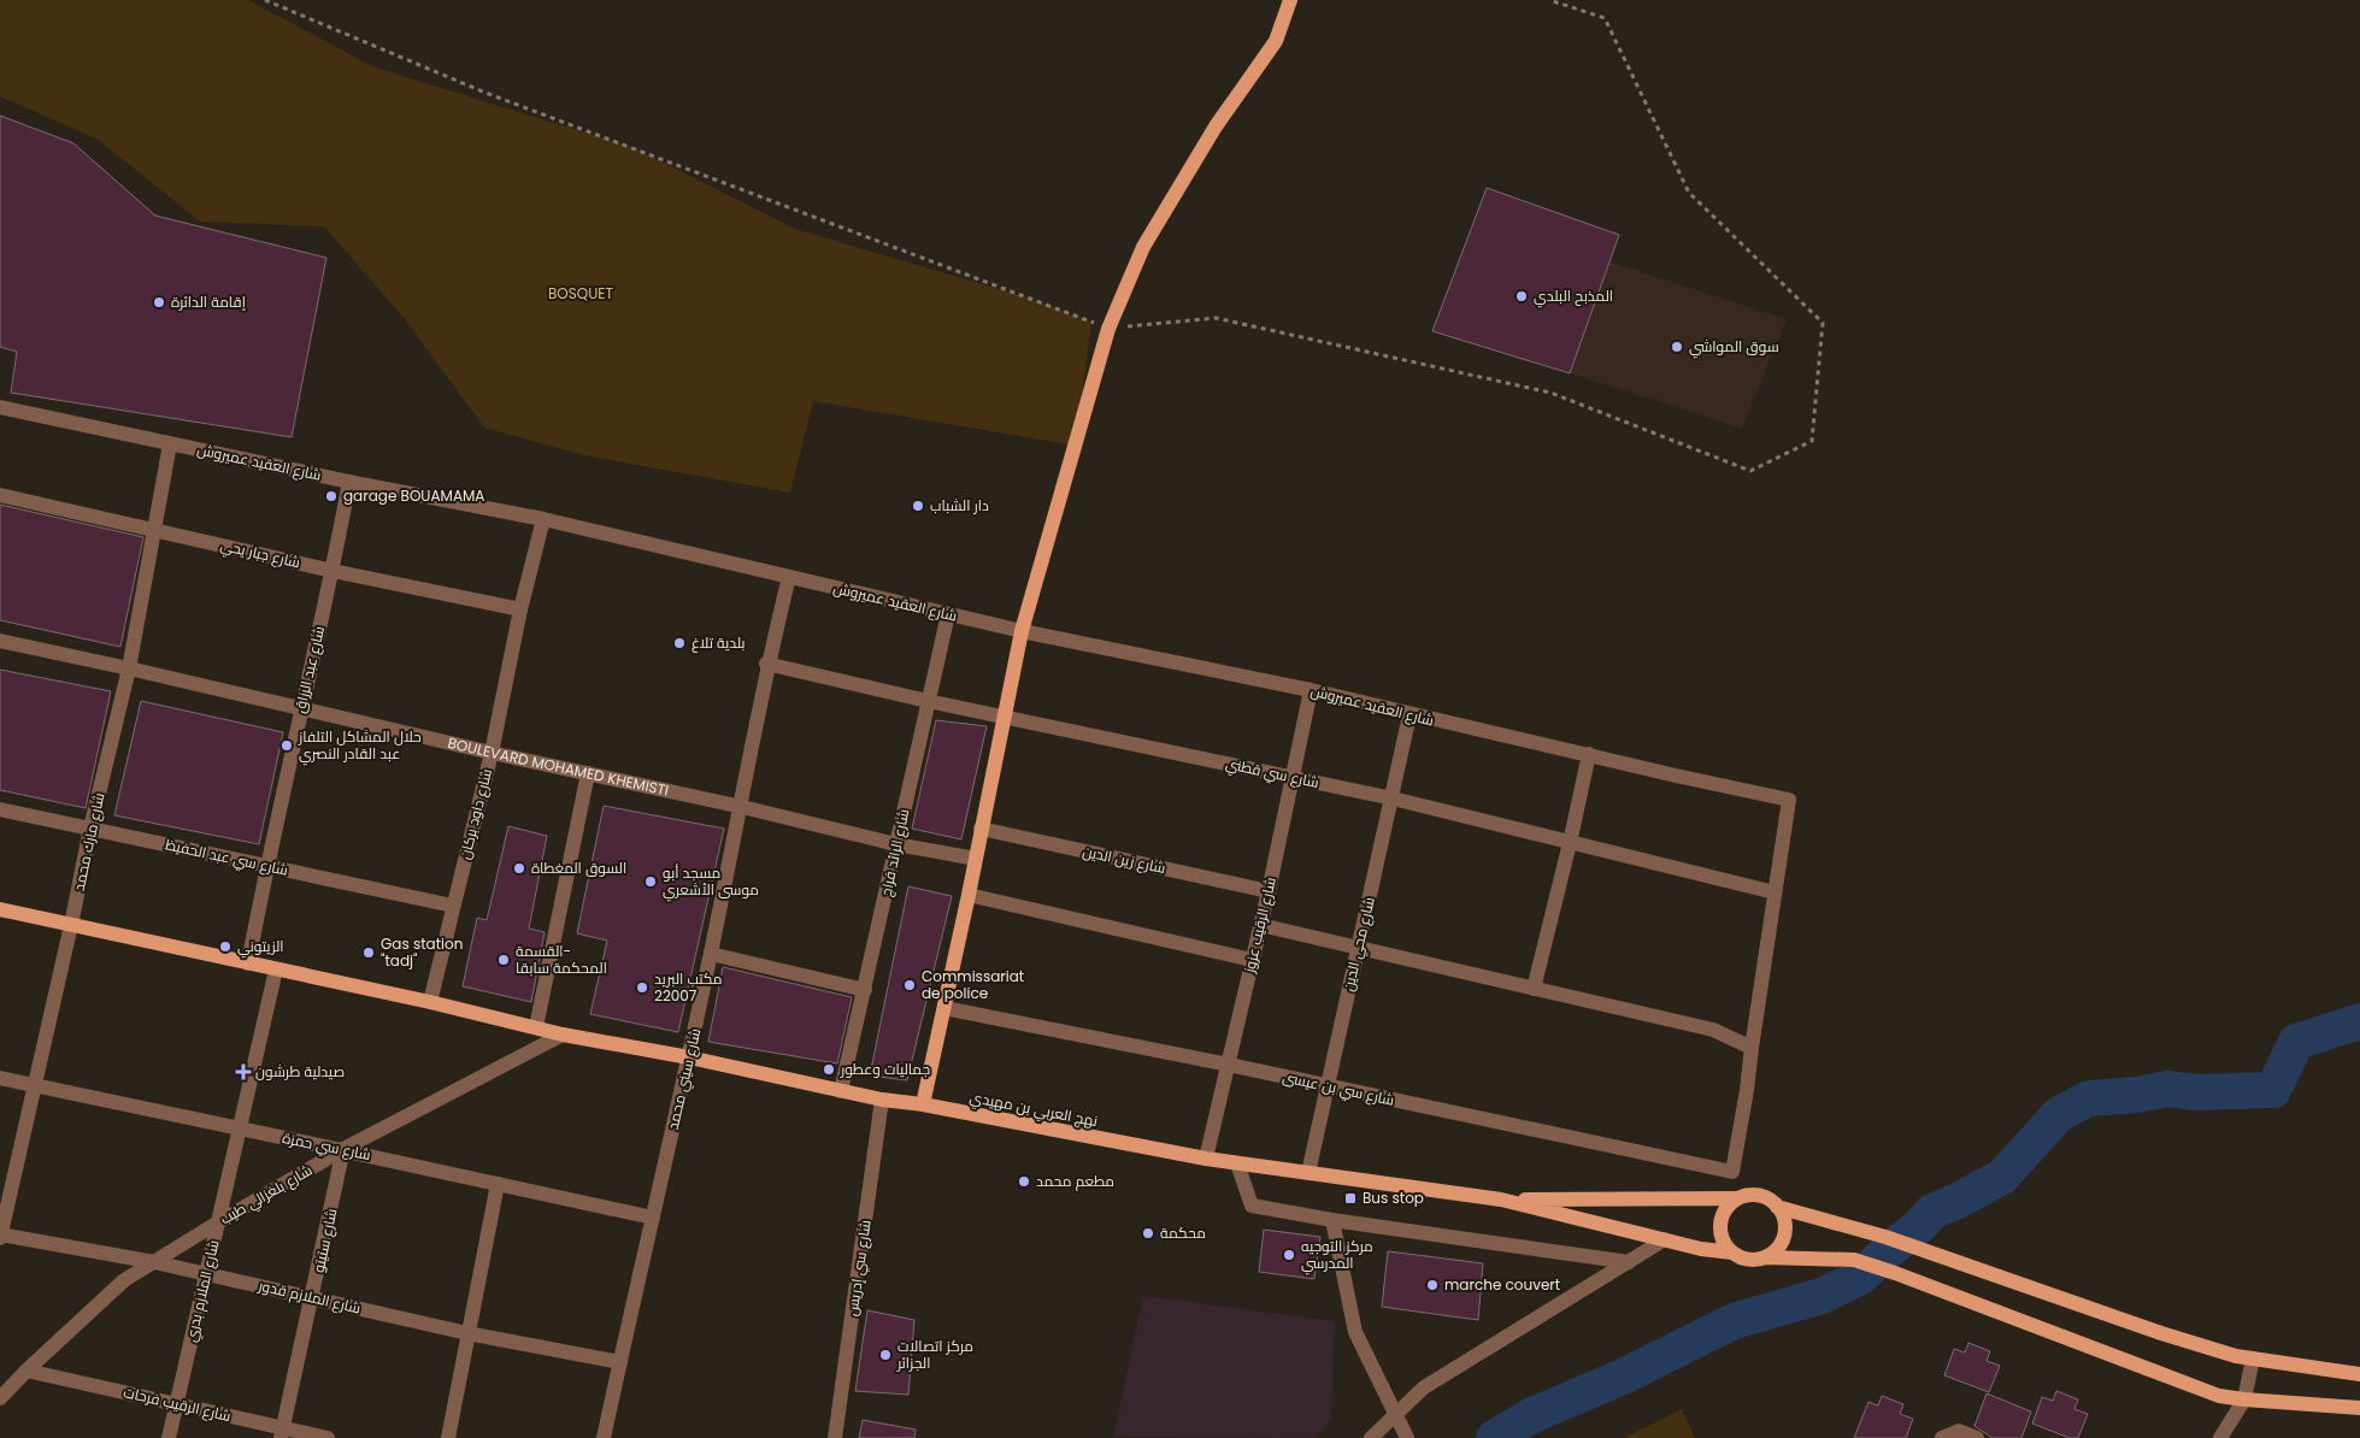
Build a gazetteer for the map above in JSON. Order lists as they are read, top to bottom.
{
  "streets": {
    "main road": ["نهج العربي بن مهيدي"],
    "street": [
      "شارع العقيد عميروش",
      "شارع جبار يحي",
      "شارع عبد الرزاق",
      "BOULEVARD MOHAMED KHEMISTI",
      "شارع سي قطني",
      "شارع داود بركان",
      "شارع مارك محمد",
      "شارع الرائد فراج",
      "شارع سي عبد الحفيظ",
      "شارع زين الدين",
      "شارع الرقيب عزوز",
      "شارع محي الدين",
      "شارع سيني محمد",
      "شارع سي بن عيسى",
      "شارع سي حمزة",
      "شارع بلغزالي طيب",
      "شارع ستيتو",
      "شارع سي إدريس",
      "شارع الملازم بدري",
      "شارع الملازم قدور",
      "شارع الرقيب فرحات"
    ]
  },
  "crossings": [
    ["شارع العقيد عميروش", "شارع عبد الرزاق"],
    ["شارع العقيد عميروش", "شارع سي قطني"],
    ["شارع العقيد عميروش", "شارع داود بركان"],
    ["شارع العقيد عميروش", "شارع مارك محمد"],
    ["شارع العقيد عميروش", "شارع الرائد فراج"],
    ["شارع العقيد عميروش", "شارع الرقيب عزوز"],
    ["شارع العقيد عميروش", "شارع محي الدين"],
    ["شارع العقيد عميروش", "شارع سيني محمد"],
    ["شارع جبار يحي", "شارع عبد الرزاق"],
    ["شارع جبار يحي", "شارع داود بركان"],
    ["شارع جبار يحي", "شارع مارك محمد"],
    ["شارع عبد الرزاق", "BOULEVARD MOHAMED KHEMISTI"],
    ["شارع عبد الرزاق", "شارع سي عبد الحفيظ"],
    ["شارع عبد الرزاق", "نهج العربي بن مهيدي"],
    ["BOULEVARD MOHAMED KHEMISTI", "شارع داود بركان"],
    ["BOULEVARD MOHAMED KHEMISTI", "شارع مارك محمد"],
    ["BOULEVARD MOHAMED KHEMISTI", "شارع الرائد فراج"],
    ["BOULEVARD MOHAMED KHEMISTI", "شارع سيني محمد"],
    ["شارع سي قطني", "شارع الرائد فراج"],
    ["شارع سي قطني", "شارع الرقيب عزوز"],
    ["شارع سي قطني", "شارع محي الدين"],
    ["شارع سي قطني", "شارع سيني محمد"],
    ["شارع داود بركان", "شارع سي عبد الحفيظ"],
    ["شارع داود بركان", "نهج العربي بن مهيدي"],
    ["شارع مارك محمد", "شارع سي عبد الحفيظ"],
    ["شارع مارك محمد", "نهج العربي بن مهيدي"],
    ["شارع مارك محمد", "شارع سي حمزة"],
    ["شارع مارك محمد", "شارع الملازم قدور"],
    ["شارع الرائد فراج", "نهج العربي بن مهيدي"],
    ["شارع زين الدين", "شارع الرقيب عزوز"],
    ["شارع الرقيب عزوز", "شارع سي بن عيسى"],
    ["شارع الرقيب عزوز", "نهج العربي بن مهيدي"],
    ["شارع محي الدين", "شارع سي بن عيسى"],
    ["شارع محي الدين", "نهج العربي بن مهيدي"],
    ["شارع سيني محمد", "نهج العربي بن مهيدي"],
    ["شارع سيني محمد", "شارع سي حمزة"],
    ["شارع سيني محمد", "شارع الملازم قدور"],
    ["نهج العربي بن مهيدي", "شارع بلغزالي طيب"],
    ["نهج العربي بن مهيدي", "شارع سي إدريس"],
    ["نهج العربي بن مهيدي", "شارع الملازم بدري"],
    ["شارع سي حمزة", "شارع بلغزالي طيب"],
    ["شارع سي حمزة", "شارع ستيتو"],
    ["شارع سي حمزة", "شارع الملازم بدري"],
    ["شارع بلغزالي طيب", "شارع ستيتو"],
    ["شارع بلغزالي طيب", "شارع الملازم بدري"],
    ["شارع بلغزالي طيب", "شارع الملازم قدور"],
    ["شارع بلغزالي طيب", "شارع الرقيب فرحات"],
    ["شارع ستيتو", "شارع الملازم قدور"],
    ["شارع ستيتو", "شارع الرقيب فرحات"],
    ["شارع الملازم بدري", "شارع الملازم قدور"],
    ["شارع الملازم بدري", "شارع الرقيب فرحات"]
  ],
  "parks": ["BOSQUET"],
  "places": {
    "other": [
      "المذبح البلدي",
      "إقامة الدائرة",
      "سوق المواشي",
      "garage BOUAMAMA",
      "دار الشباب",
      "بلدية تلاغ",
      "حلال المشاكل التلفاز عبد القادر النصري",
      "السوق المغطاة",
      "مسجد أبو موسى الأشعري",
      "الزيتوني",
      "Gas station \"tadj\"",
      "القسمة- المحكمة سابقا",
      "Commissariat de police",
      "مكتب البريد 22007",
      "جماليات وعطور",
      "مطعم محمد",
      "محكمة",
      "مركز التوجيه المدرسي",
      "marche couvert",
      "مركز اتصالات الجزائر"
    ],
    "health": ["صيدلية طرشون"],
    "transit": ["Bus stop"]
  }
}
